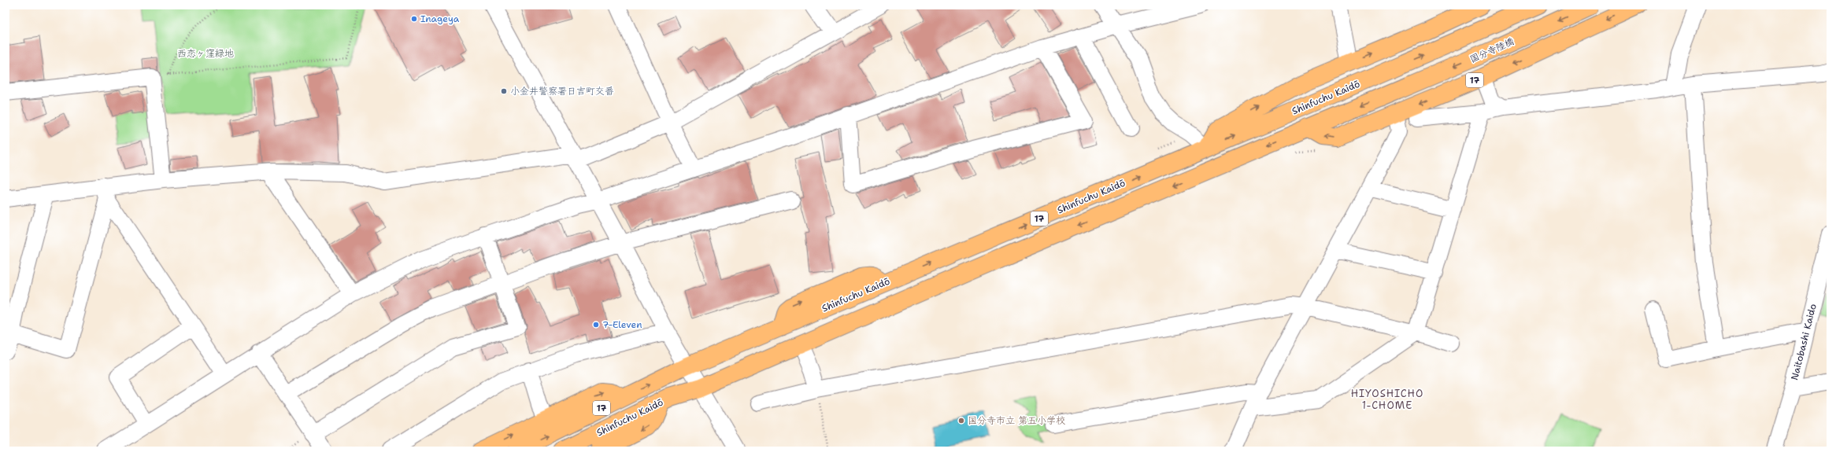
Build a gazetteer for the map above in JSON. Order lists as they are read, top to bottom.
{
  "streets": {
    "main road": ["国分寺陸橋", "17", "Shinfuchu Kaidō"],
    "street": ["Naitobashi Kaido"]
  },
  "crossings": [
    ["国分寺陸橋", "Shinfuchu Kaidō"],
    ["17", "Shinfuchu Kaidō"]
  ],
  "districts": ["HIYOSHICHO 1-CHOME"],
  "parks": ["西恋ヶ窪緑地"],
  "places": [
    "Inageya",
    "小金井警察署日吉町交番",
    "7-Eleven",
    "国分寺市立 第五小学校"
  ]
}
